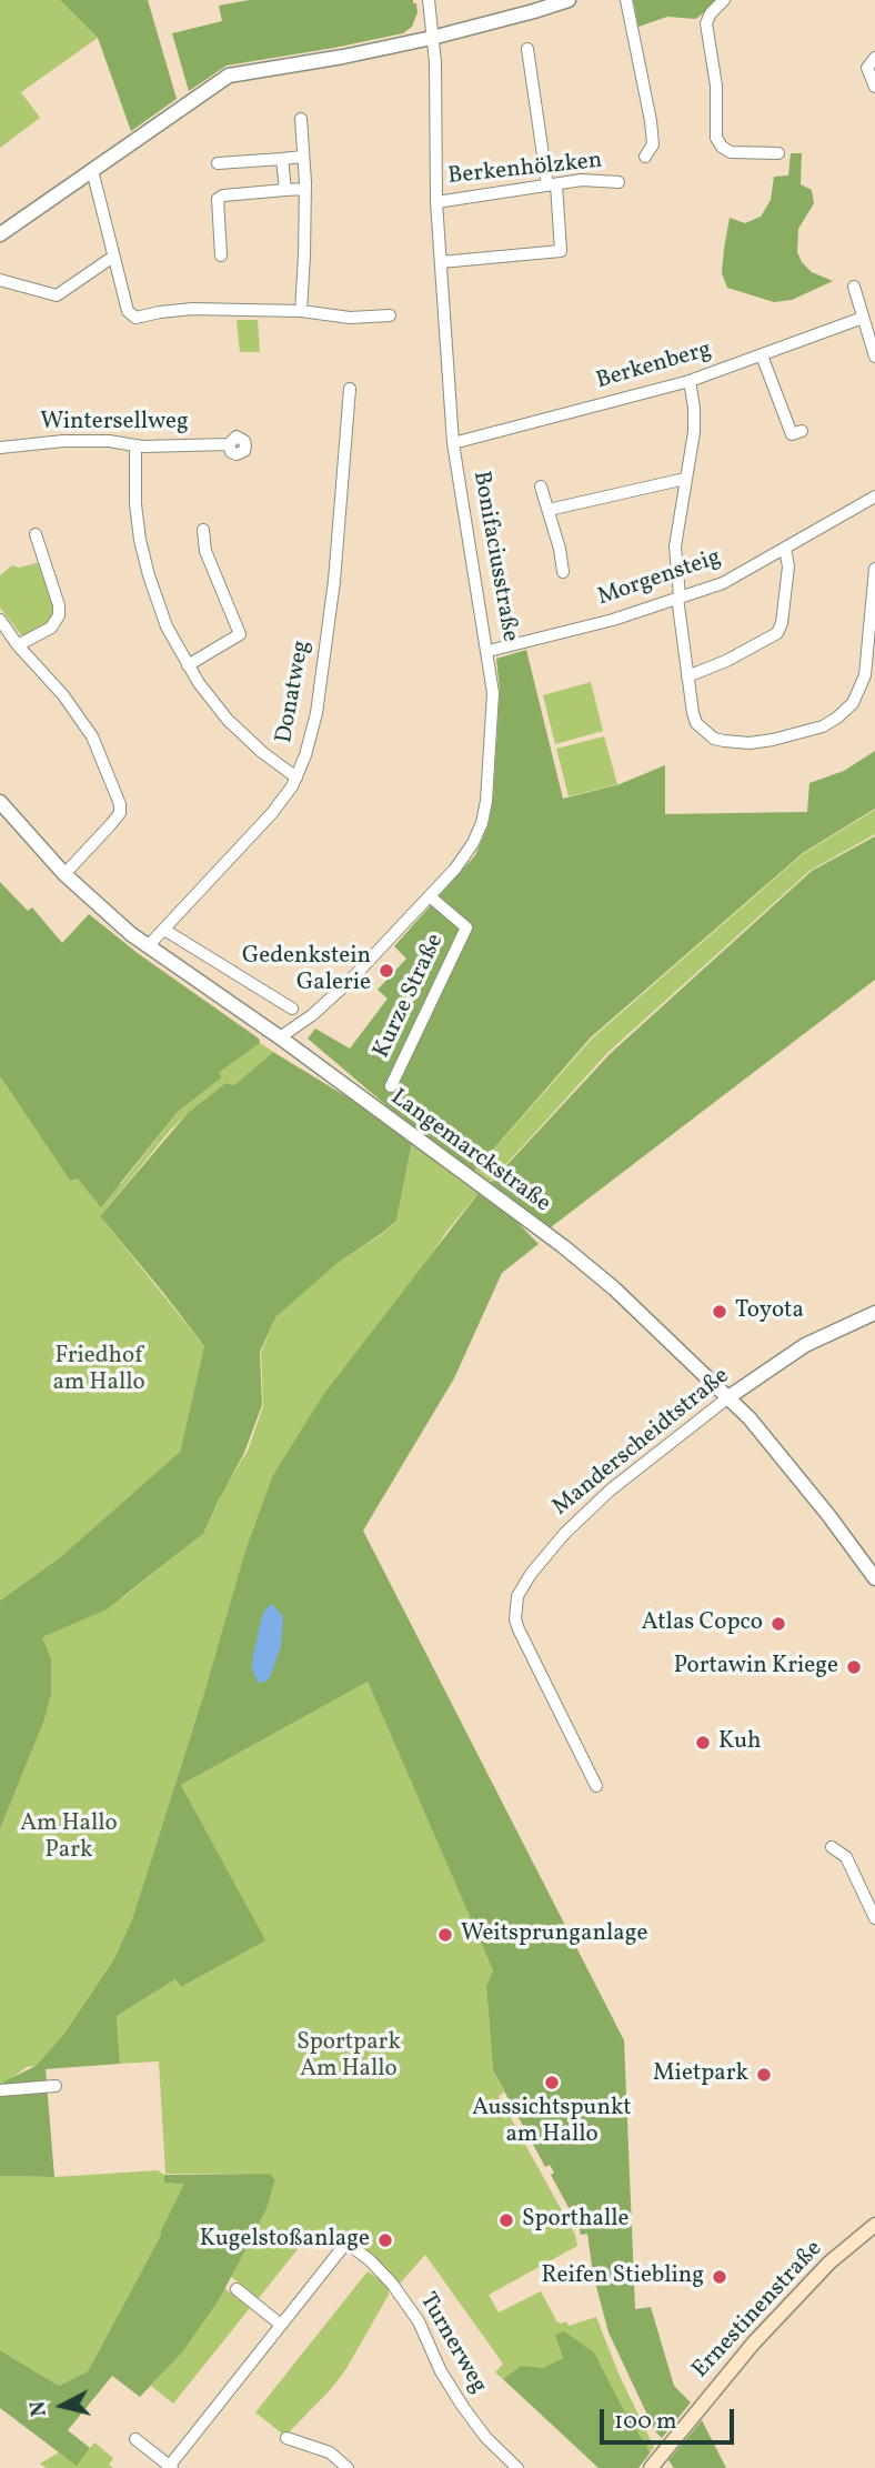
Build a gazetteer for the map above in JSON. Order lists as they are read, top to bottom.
{
  "streets": {
    "main road": ["Ernestinenstraße"],
    "street": [
      "Berkenhölzken",
      "Berkenberg",
      "Wintersellweg",
      "Bonifaciusstraße",
      "Morgensteig",
      "Donatweg",
      "Kurze Straße",
      "Langemarckstraße",
      "Manderscheidtstraße",
      "Turnerweg"
    ]
  },
  "crossings": [
    ["Berkenhölzken", "Bonifaciusstraße"],
    ["Berkenberg", "Bonifaciusstraße"],
    ["Bonifaciusstraße", "Morgensteig"],
    ["Bonifaciusstraße", "Kurze Straße"],
    ["Bonifaciusstraße", "Langemarckstraße"],
    ["Donatweg", "Langemarckstraße"],
    ["Langemarckstraße", "Manderscheidtstraße"]
  ],
  "parks": ["Friedhof am Hallo", "Am Hallo Park", "Sportpark Am Hallo"],
  "places": [
    "Gedenkstein Galerie",
    "Toyota",
    "Atlas Copco",
    "Portawin Kriege",
    "Kuh",
    "Weitsprunganlage",
    "Mietpark",
    "Aussichtspunkt am Hallo",
    "Sporthalle",
    "Kugelstoßanlage",
    "Reifen Stiebling"
  ],
  "scale_bar": "100 m",
  "north": "left"
}
